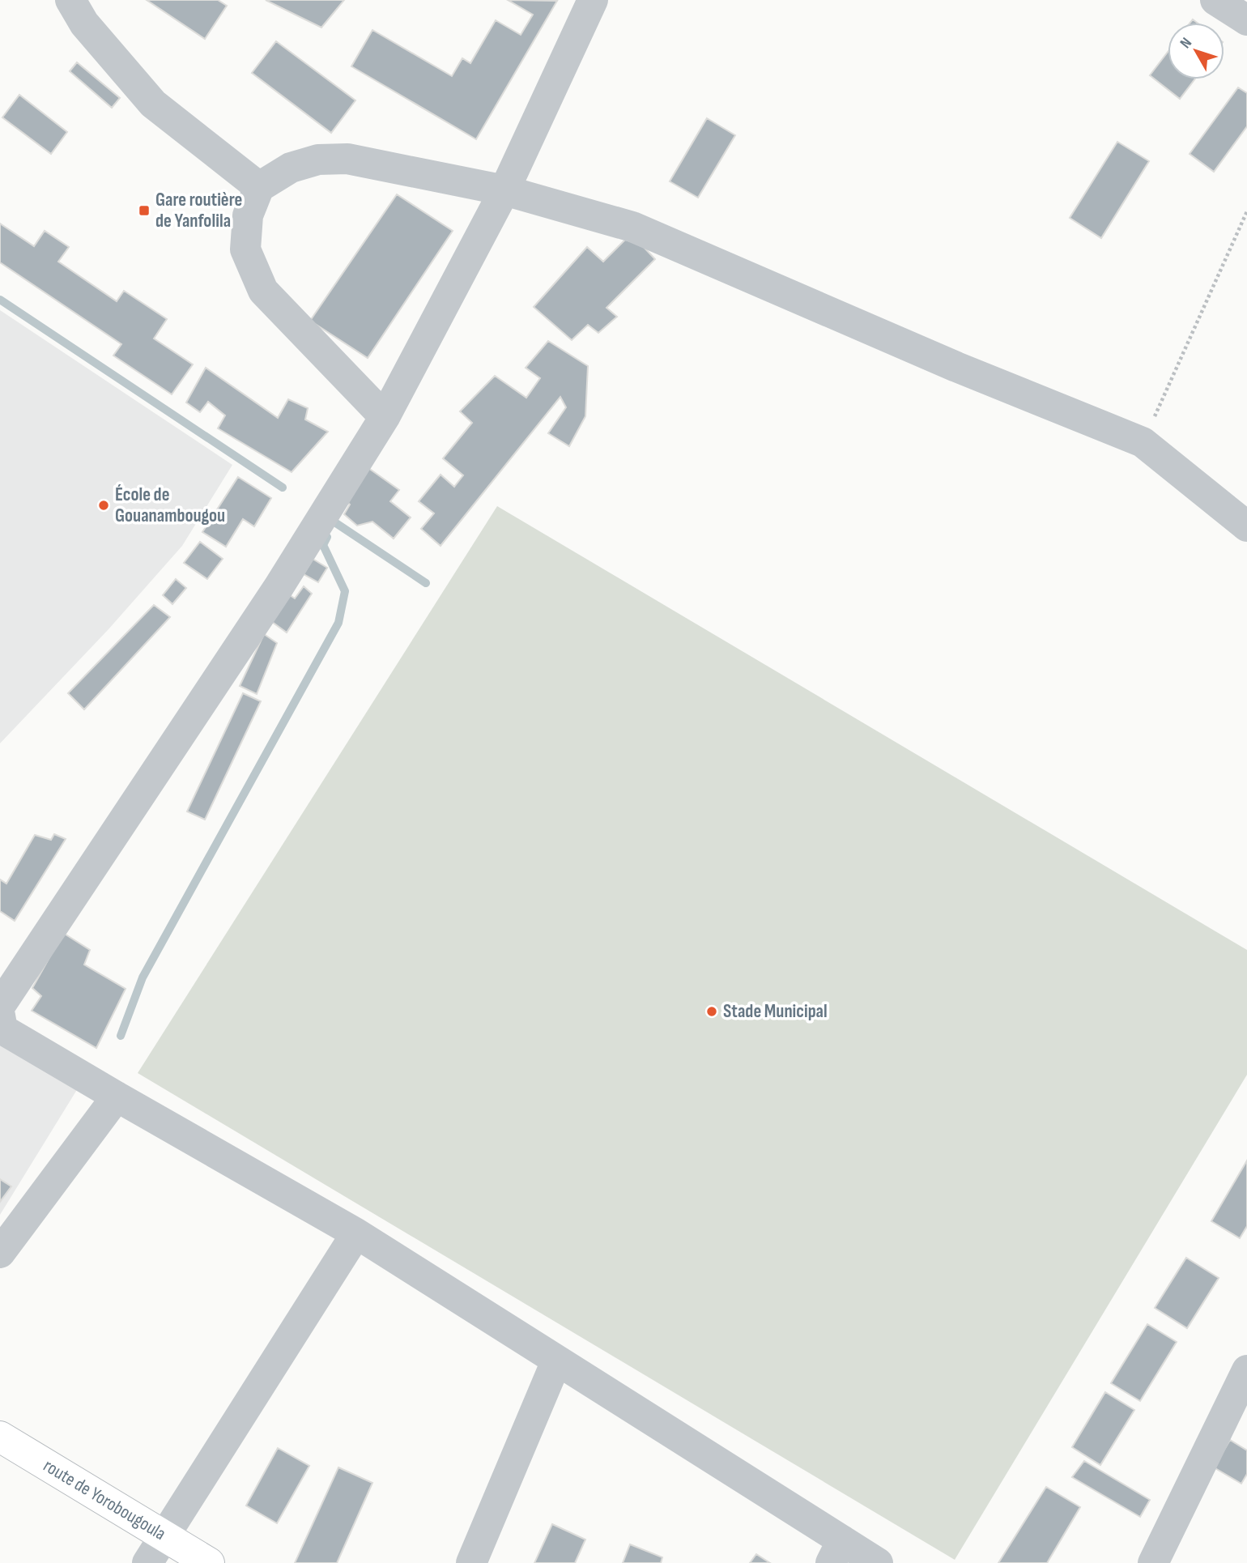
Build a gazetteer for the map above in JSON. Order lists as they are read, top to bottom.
{
  "streets": {
    "main road": ["route de Yorobougoula"]
  },
  "places": {
    "transit": ["Gare routière de Yanfolila"],
    "other": ["École de Gouanambougou", "Stade Municipal"]
  },
  "north": "top left"
}
